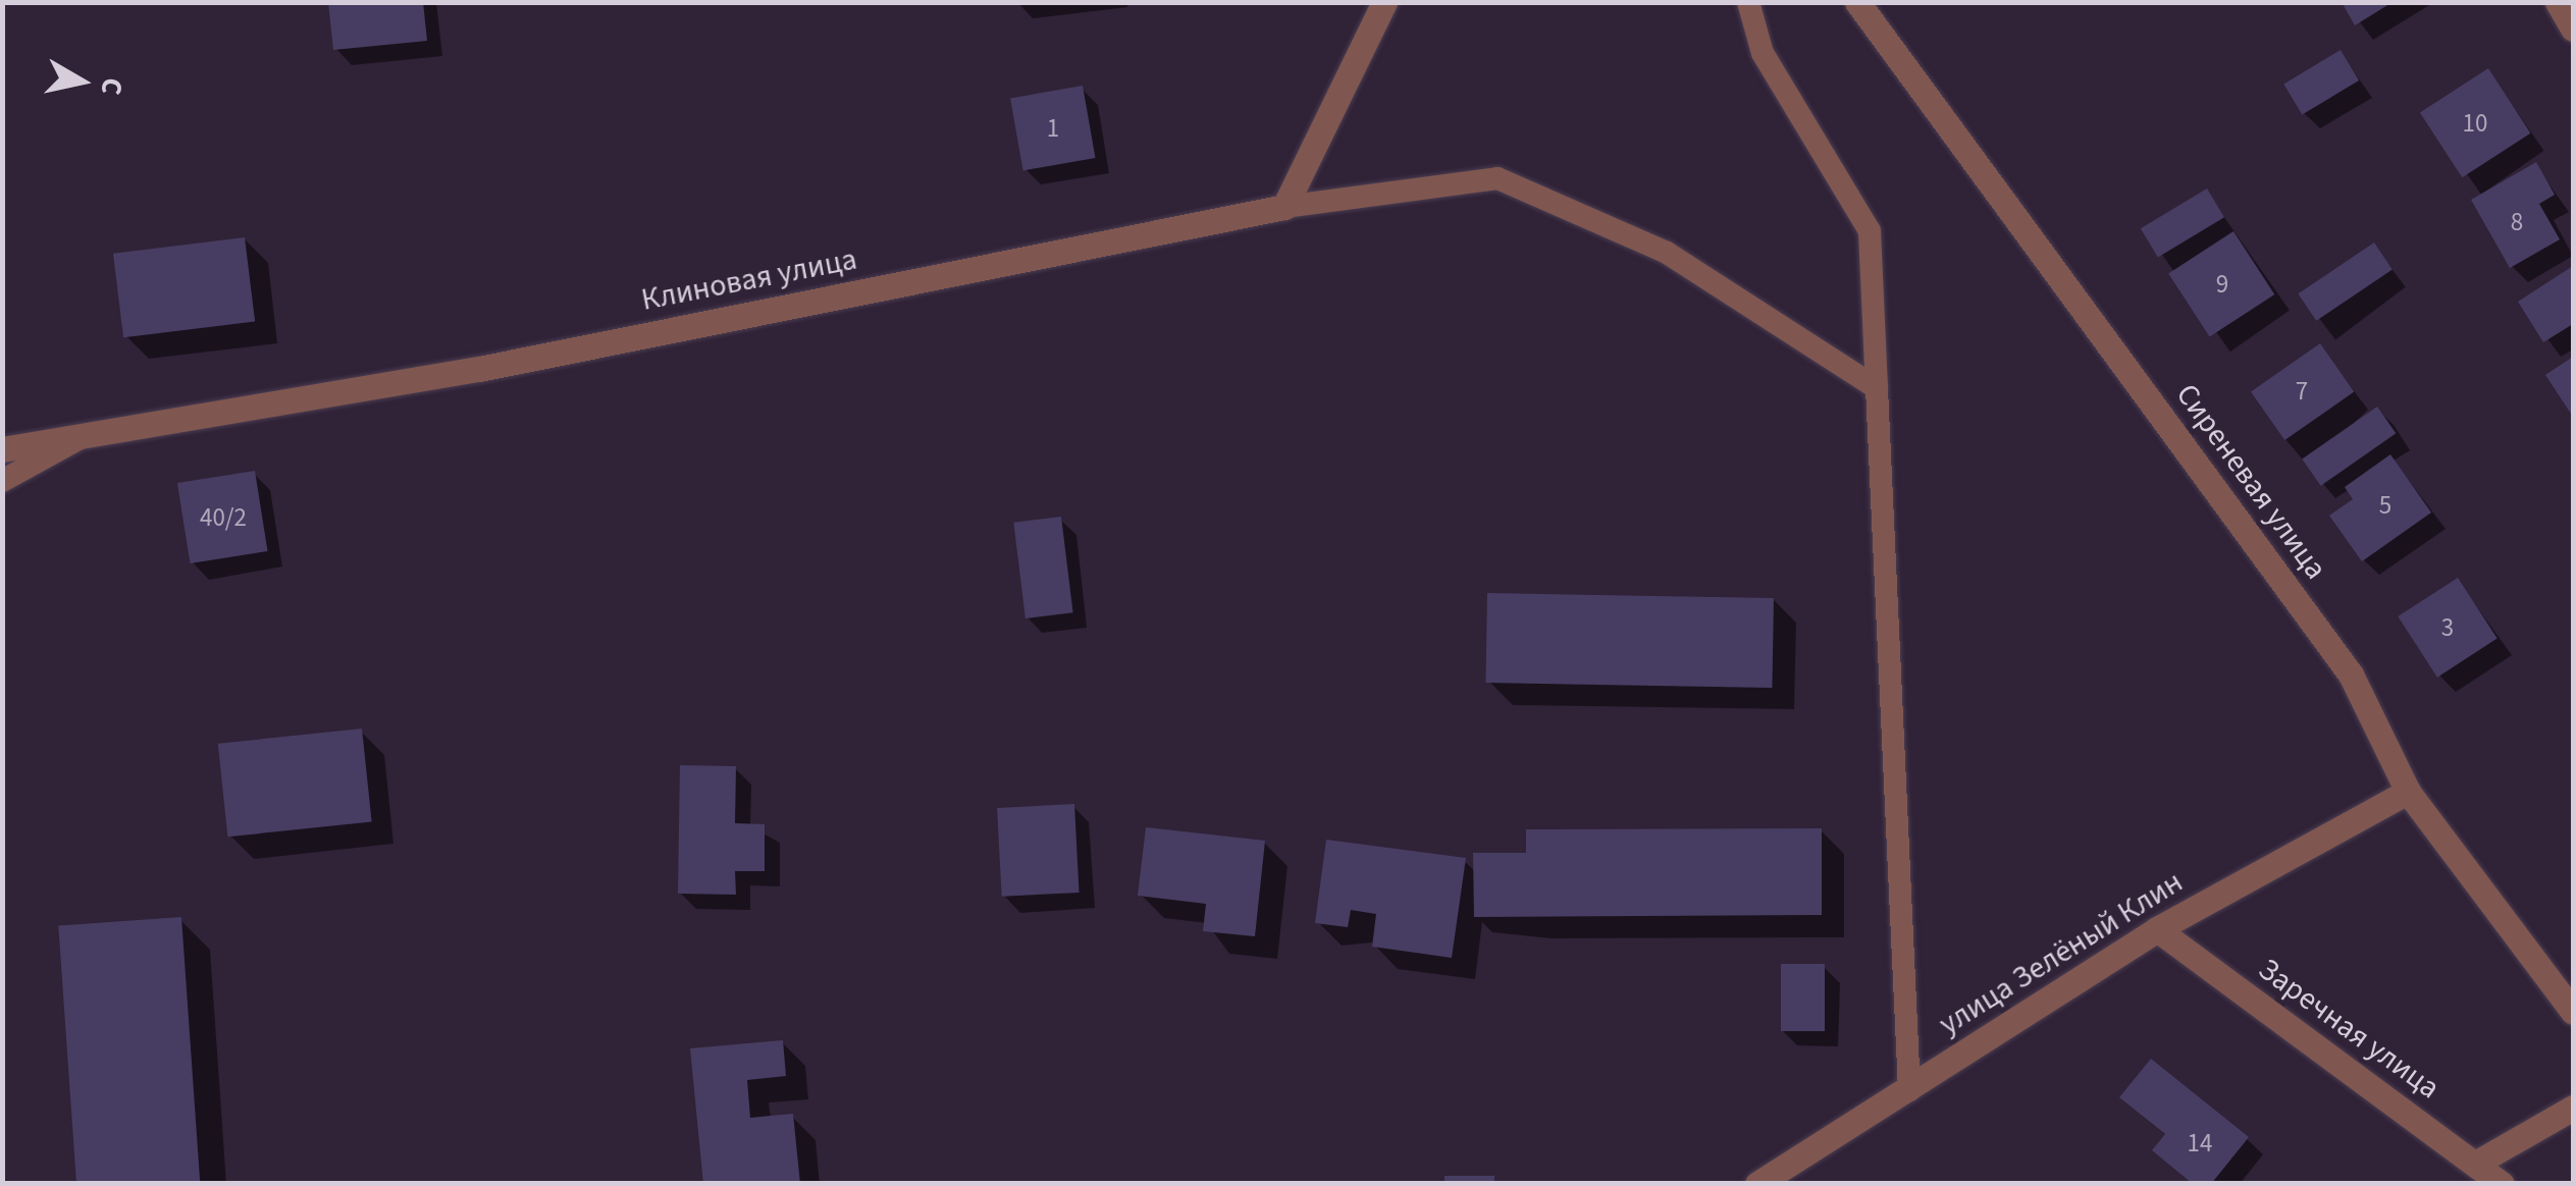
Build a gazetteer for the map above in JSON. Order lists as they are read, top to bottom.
{
  "streets": {
    "street": [
      "Клиновая улица",
      "Сиреневая улица",
      "улица Зелёный Клин",
      "Заречная улица"
    ]
  },
  "crossings": [
    ["Сиреневая улица", "улица Зелёный Клин"],
    ["улица Зелёный Клин", "Заречная улица"]
  ],
  "house_numbers": [
    "10",
    "1",
    "8",
    "9",
    "7",
    "5",
    "40/2",
    "3",
    "14"
  ],
  "north": "right"
}
